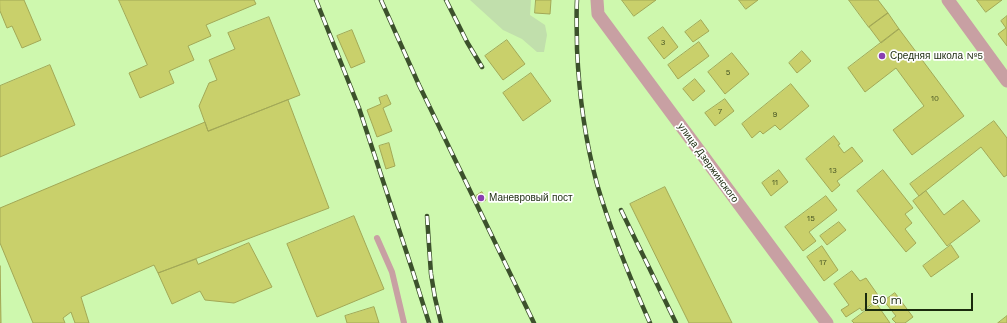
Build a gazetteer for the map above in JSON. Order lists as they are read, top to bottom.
{
  "streets": {
    "street": ["улица Дзержинского"]
  },
  "places": ["Средняя школа №5", "Маневровый пост"],
  "house_numbers": [
    "3",
    "5",
    "10",
    "7",
    "9",
    "13",
    "11",
    "15",
    "17"
  ],
  "scale_bar": "50 m"
}
